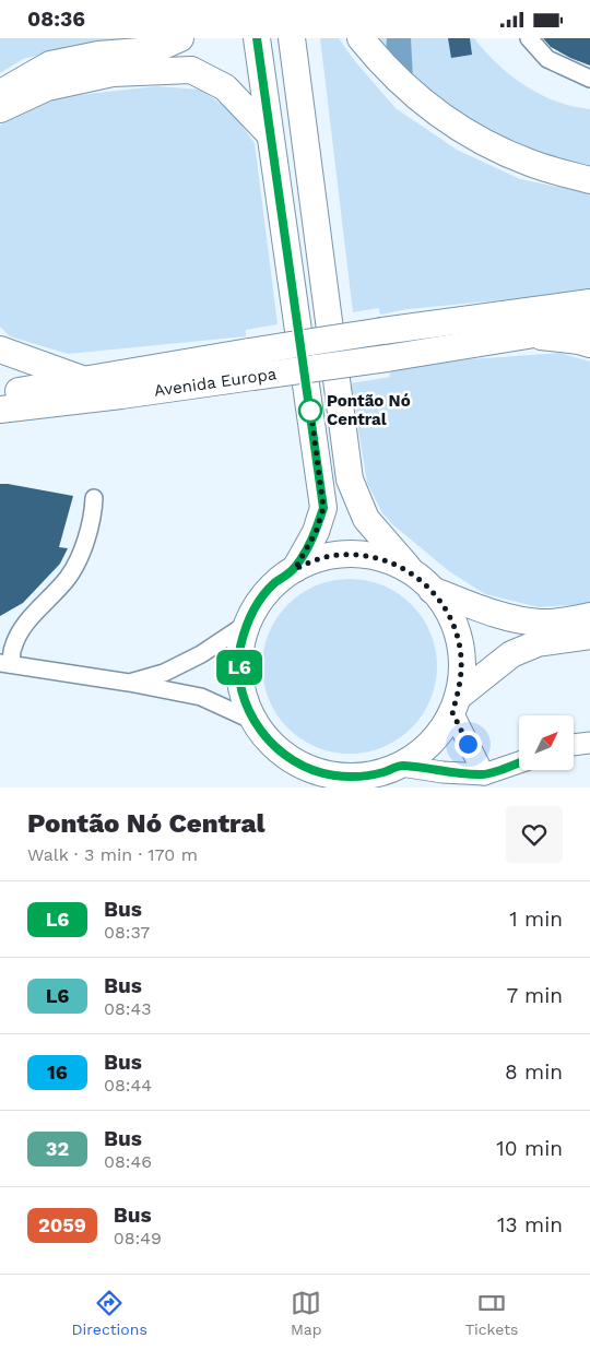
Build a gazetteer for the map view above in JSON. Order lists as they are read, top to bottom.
{
  "streets": {
    "main road": ["Avenida Europa"]
  },
  "places": ["Pontão Nó Central"],
  "lines": ["bus line L6"],
  "north": "top right",
  "page": {
    "status": "08:36",
    "on_map": "L6",
    "heading": ["Pontão Nó Central", "Walk · 3 min · 170 m"],
    "list": [
      {
        "mark": "L6",
        "name": "Bus",
        "note": "08:37",
        "value": "1 min"
      },
      {
        "mark": "L6",
        "name": "Bus",
        "note": "08:43",
        "value": "7 min"
      },
      {
        "mark": "16",
        "name": "Bus",
        "note": "08:44",
        "value": "8 min"
      },
      {
        "mark": "32",
        "name": "Bus",
        "note": "08:46",
        "value": "10 min"
      },
      {
        "mark": "2059",
        "name": "Bus",
        "note": "08:49",
        "value": "13 min"
      }
    ],
    "tabs": ["Directions", "Map", "Tickets"]
  }
}
